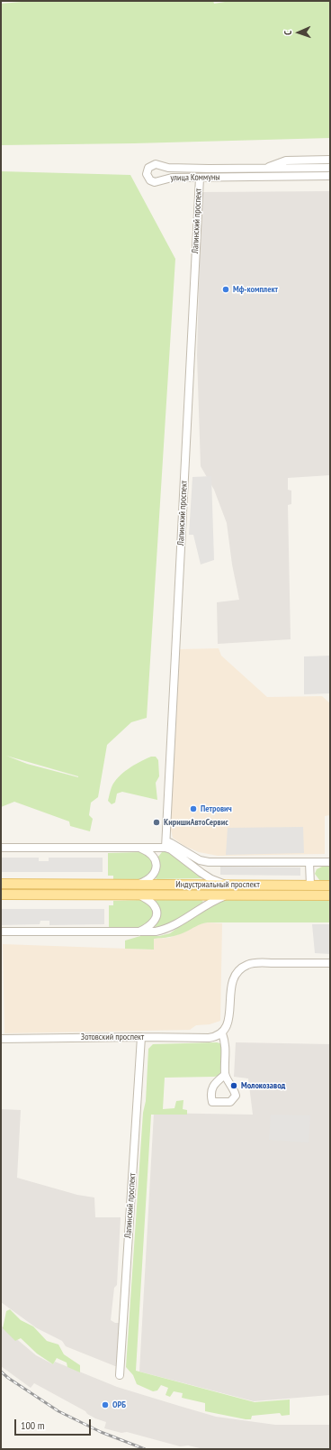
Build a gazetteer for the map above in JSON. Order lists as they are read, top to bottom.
{
  "streets": {
    "main road": ["Индустриальный проспект"],
    "street": ["улица Коммуны", "Лапинский проспект", "Зотовский проспект"]
  },
  "crossings": [
    ["улица Коммуны", "Лапинский проспект"],
    ["Лапинский проспект", "Зотовский проспект"]
  ],
  "places": [
    "Мф-комплект",
    "Петрович",
    "КиришиАвтоСервис",
    "Молокозавод",
    "ОРБ"
  ],
  "scale_bar": "100 m",
  "north": "left"
}
